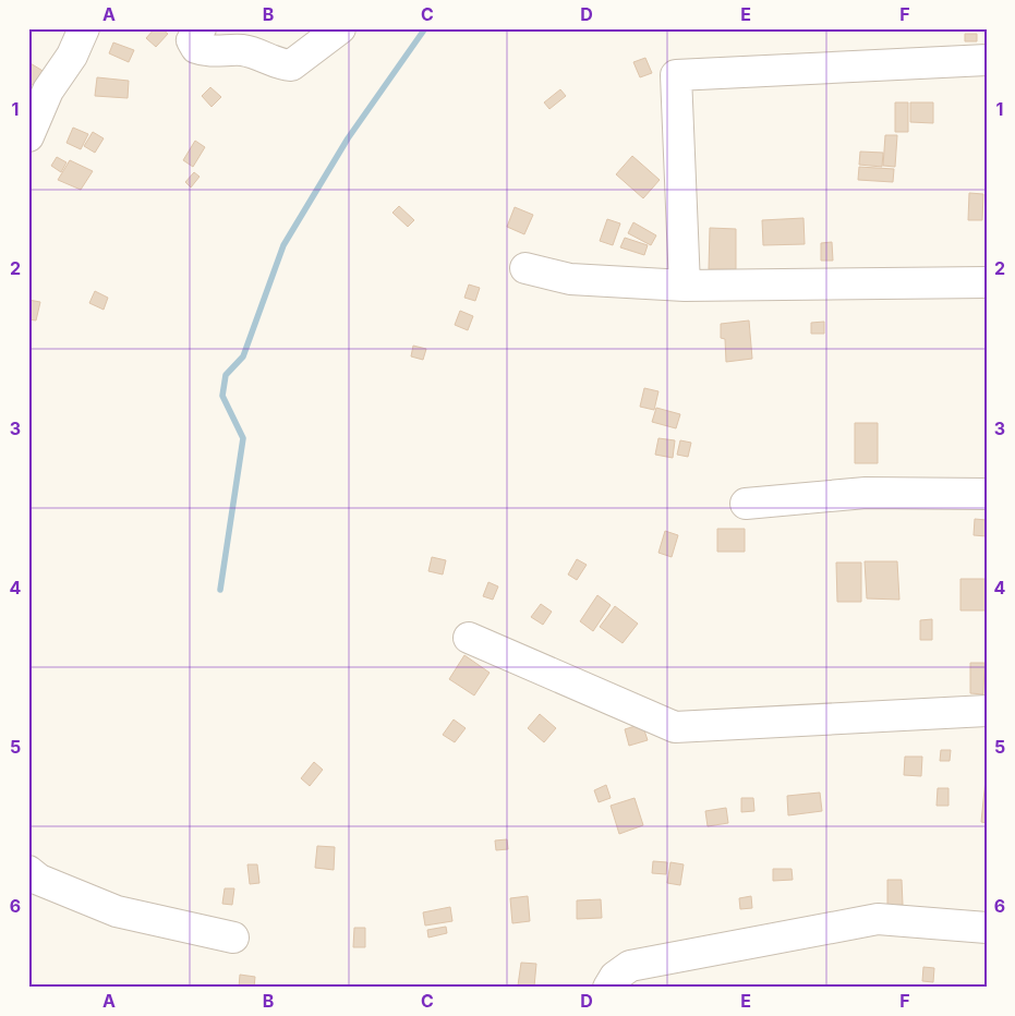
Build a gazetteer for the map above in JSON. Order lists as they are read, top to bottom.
{
  "grid": {
    "columns": [
      "A",
      "B",
      "C",
      "D",
      "E",
      "F"
    ],
    "rows": [
      "1",
      "2",
      "3",
      "4",
      "5",
      "6"
    ]
  }
}
